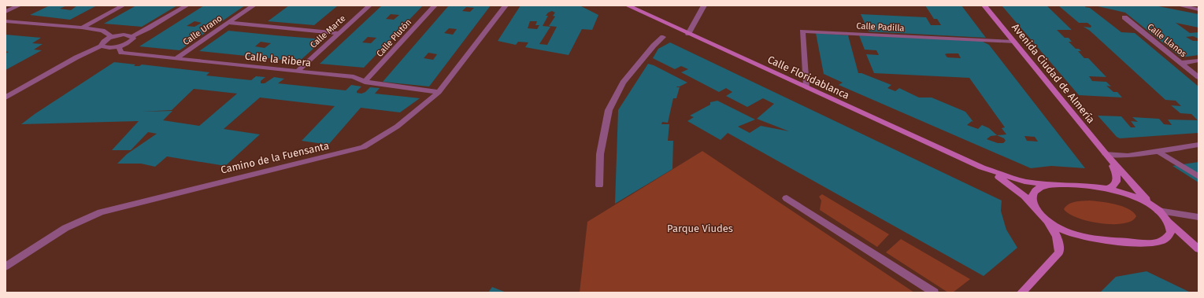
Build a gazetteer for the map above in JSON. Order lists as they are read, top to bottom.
{
  "streets": {
    "main road": ["Avenida Ciudad de Almería", "Calle Floridablanca"],
    "street": [
      "Calle Padilla",
      "Calle Urano",
      "Calle Marte",
      "Calle Plutón",
      "Calle Llanos",
      "Calle la Ribera",
      "Camino de la Fuensanta"
    ]
  },
  "crossings": [
    ["Calle Padilla", "Avenida Ciudad de Almería"],
    ["Calle Padilla", "Calle Floridablanca"],
    ["Calle Urano", "Calle la Ribera"],
    ["Calle Marte", "Calle la Ribera"],
    ["Calle Plutón", "Calle la Ribera"],
    ["Calle la Ribera", "Camino de la Fuensanta"],
    ["Avenida Ciudad de Almería", "Calle Floridablanca"]
  ],
  "parks": ["Parque Viudes"]
}
